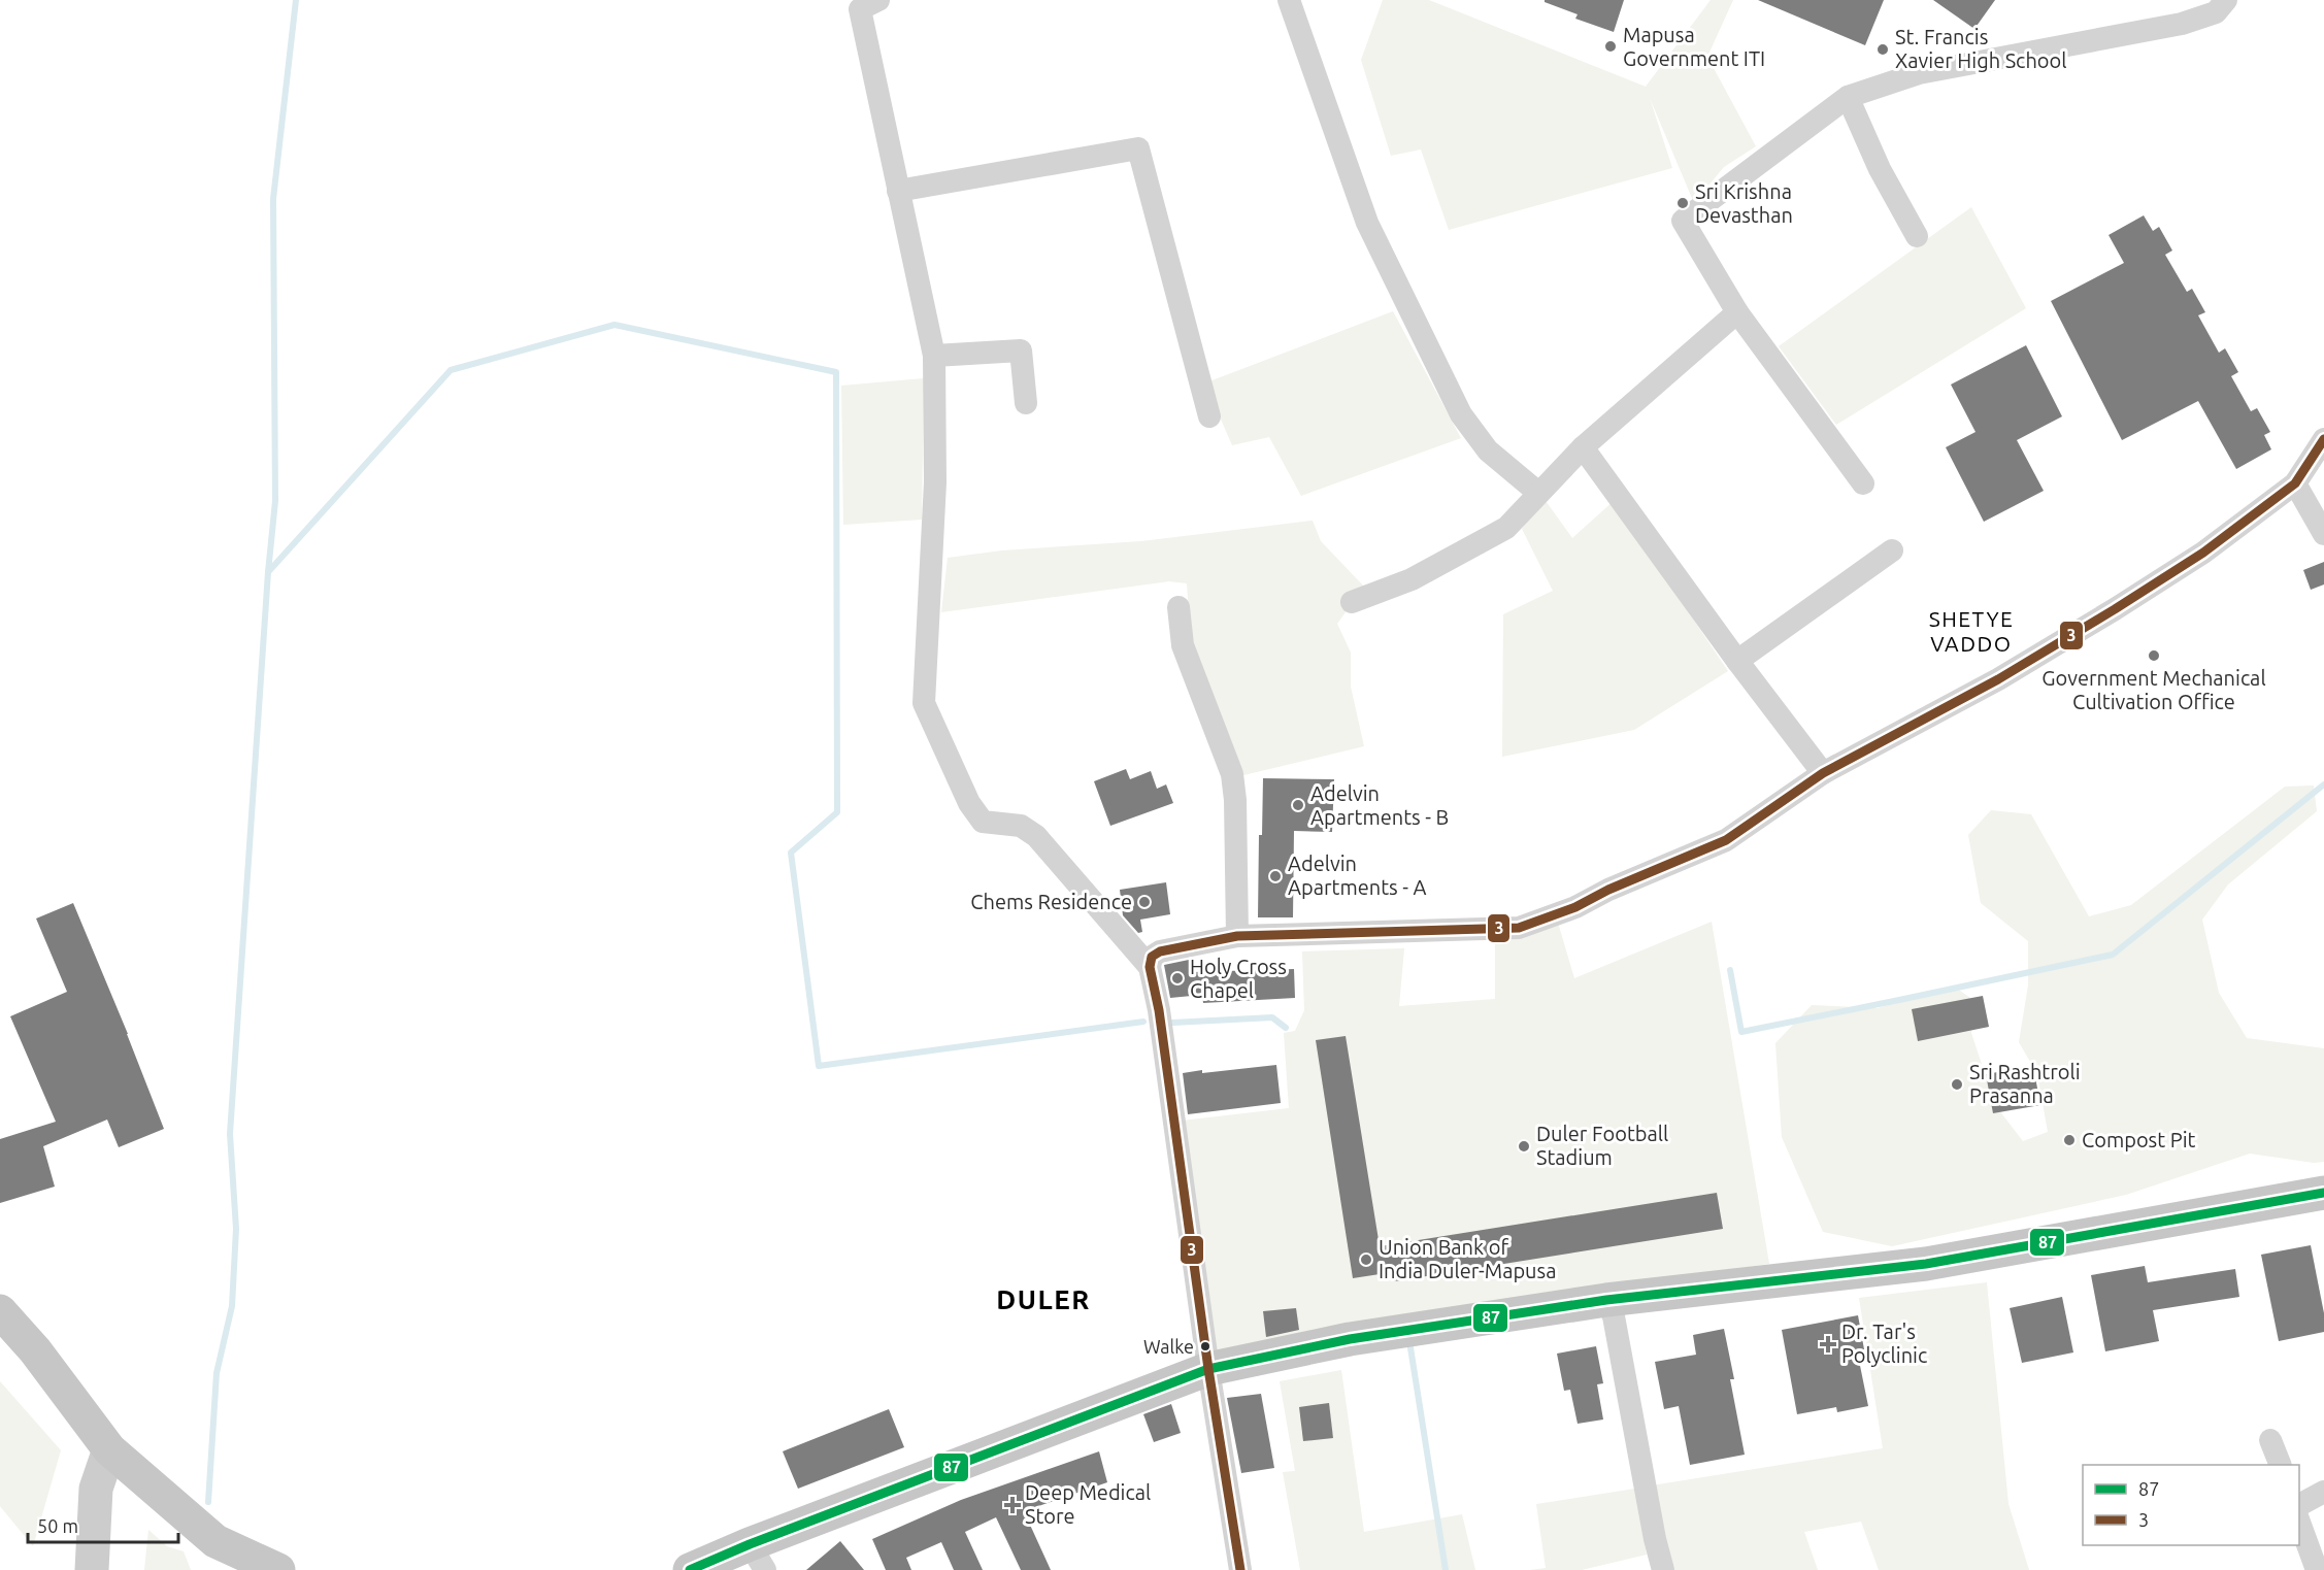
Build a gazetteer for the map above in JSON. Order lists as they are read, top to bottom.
{
  "districts": ["SHETYE VADDO", "DULER"],
  "places": {
    "other": [
      "Mapusa Government ITI",
      "St. Francis Xavier High School",
      "Sri Krishna Devasthan",
      "Government Mechanical Cultivation Office",
      "Adelvin Apartments - B",
      "Adelvin Apartments - A",
      "Chems Residence",
      "Holy Cross Chapel",
      "Sri Rashtroli Prasanna",
      "Compost Pit",
      "Duler Football Stadium",
      "Union Bank of India Duler-Mapusa",
      "Walke"
    ],
    "health": ["Dr. Tar's Polyclinic", "Deep Medical Store"]
  },
  "lines": ["transit line 3", "transit line 87"],
  "legend": ["87", "3"],
  "scale_bar": "50 m"
}
